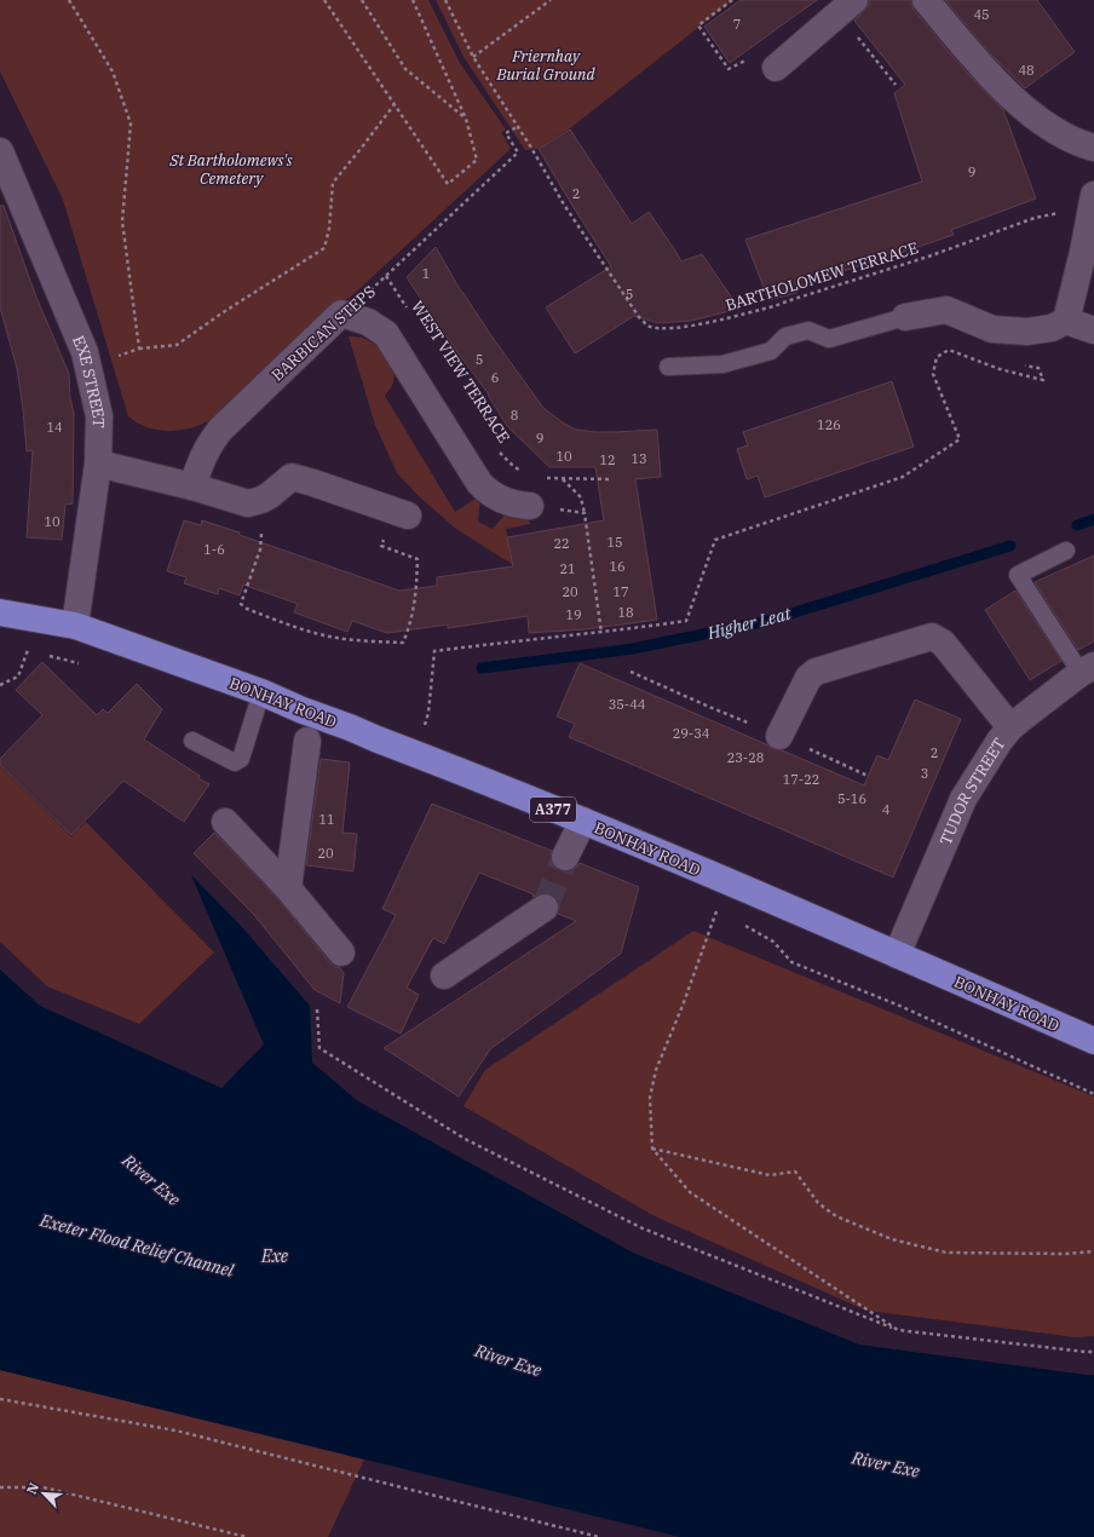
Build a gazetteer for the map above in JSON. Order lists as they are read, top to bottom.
{
  "streets": {
    "highway": ["BONHAY ROAD", "A377"],
    "street": ["BARBICAN STEPS", "EXE STREET", "TUDOR STREET"],
    "path": ["BARTHOLOMEW TERRACE", "WEST VIEW TERRACE"]
  },
  "crossings": [
    ["BARTHOLOMEW TERRACE", "BARBICAN STEPS"],
    ["BARBICAN STEPS", "WEST VIEW TERRACE"],
    ["EXE STREET", "BONHAY ROAD"],
    ["BONHAY ROAD", "TUDOR STREET"]
  ],
  "water": [
    "Higher Leat",
    "River Exe",
    "Exeter Flood Relief Channel",
    "Exe"
  ],
  "parks": ["Friernhay Burial Ground", "St Bartholomews's Cemetery"],
  "house_numbers": [
    "45",
    "7",
    "48",
    "9",
    "2",
    "1",
    "5",
    "5",
    "6",
    "8",
    "126",
    "14",
    "9",
    "10",
    "13",
    "12",
    "10",
    "15",
    "22",
    "1-6",
    "16",
    "21",
    "20",
    "17",
    "18",
    "19",
    "35-44",
    "29-34",
    "2",
    "23-28",
    "3",
    "17-22",
    "5-16",
    "4",
    "11",
    "20"
  ],
  "north": "top left"
}
